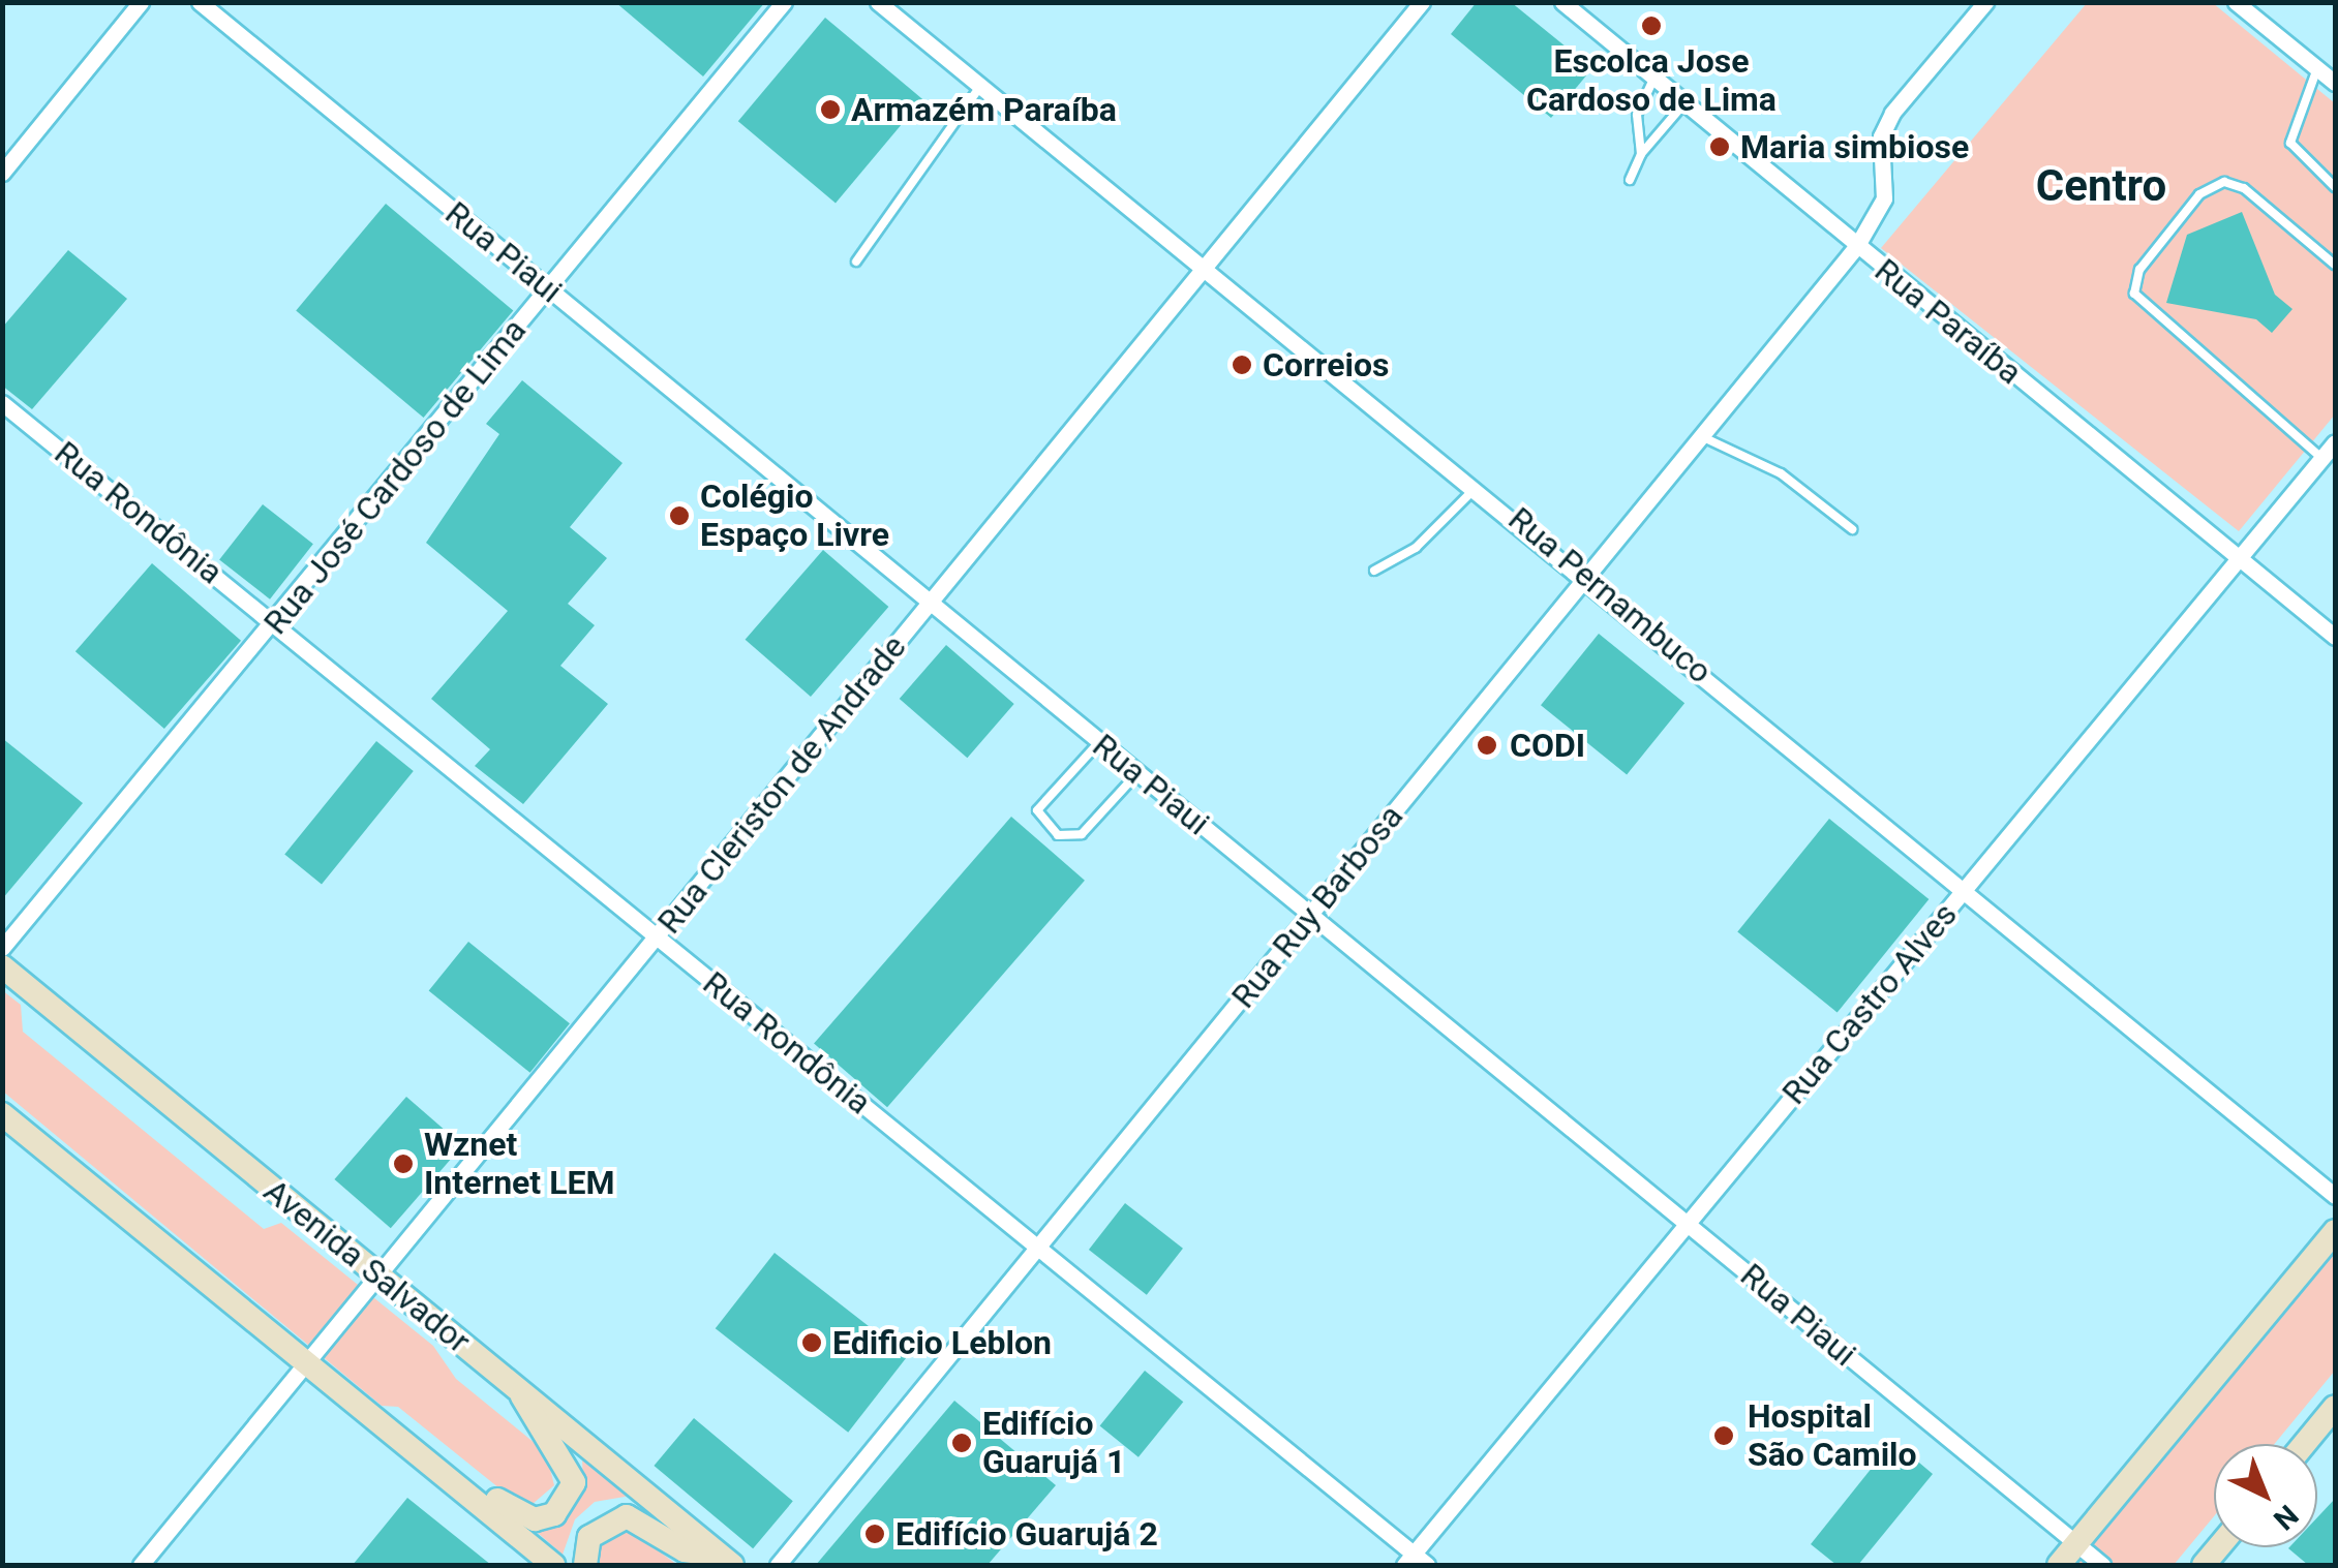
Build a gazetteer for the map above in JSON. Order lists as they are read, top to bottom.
{
  "streets": {
    "main road": ["Avenida Salvador"],
    "street": [
      "Rua Piaui",
      "Rua Paraíba",
      "Rua José Cardoso de Lima",
      "Rua Rondônia",
      "Rua Pernambuco",
      "Rua Cleriston de Andrade",
      "Rua Ruy Barbosa",
      "Rua Castro Alves"
    ]
  },
  "crossings": [
    ["Rua Piaui", "Rua José Cardoso de Lima"],
    ["Rua Piaui", "Rua Cleriston de Andrade"],
    ["Rua Piaui", "Rua Ruy Barbosa"],
    ["Rua Piaui", "Rua Castro Alves"],
    ["Rua Paraíba", "Rua Ruy Barbosa"],
    ["Rua Paraíba", "Rua Castro Alves"],
    ["Rua José Cardoso de Lima", "Rua Rondônia"],
    ["Rua Rondônia", "Rua Cleriston de Andrade"],
    ["Rua Rondônia", "Rua Ruy Barbosa"],
    ["Rua Rondônia", "Rua Castro Alves"],
    ["Rua Pernambuco", "Rua Cleriston de Andrade"],
    ["Rua Pernambuco", "Rua Ruy Barbosa"],
    ["Rua Pernambuco", "Rua Castro Alves"],
    ["Rua Cleriston de Andrade", "Avenida Salvador"]
  ],
  "districts": ["Centro"],
  "places": [
    "Escolca Jose Cardoso de Lima",
    "Armazém Paraíba",
    "Maria simbiose",
    "Correios",
    "Colégio Espaço Livre",
    "CODI",
    "Wznet Internet LEM",
    "Edificio Leblon",
    "Hospital São Camilo",
    "Edifício Guarujá 1",
    "Edifício Guarujá 2"
  ],
  "north": "bottom right"
}
